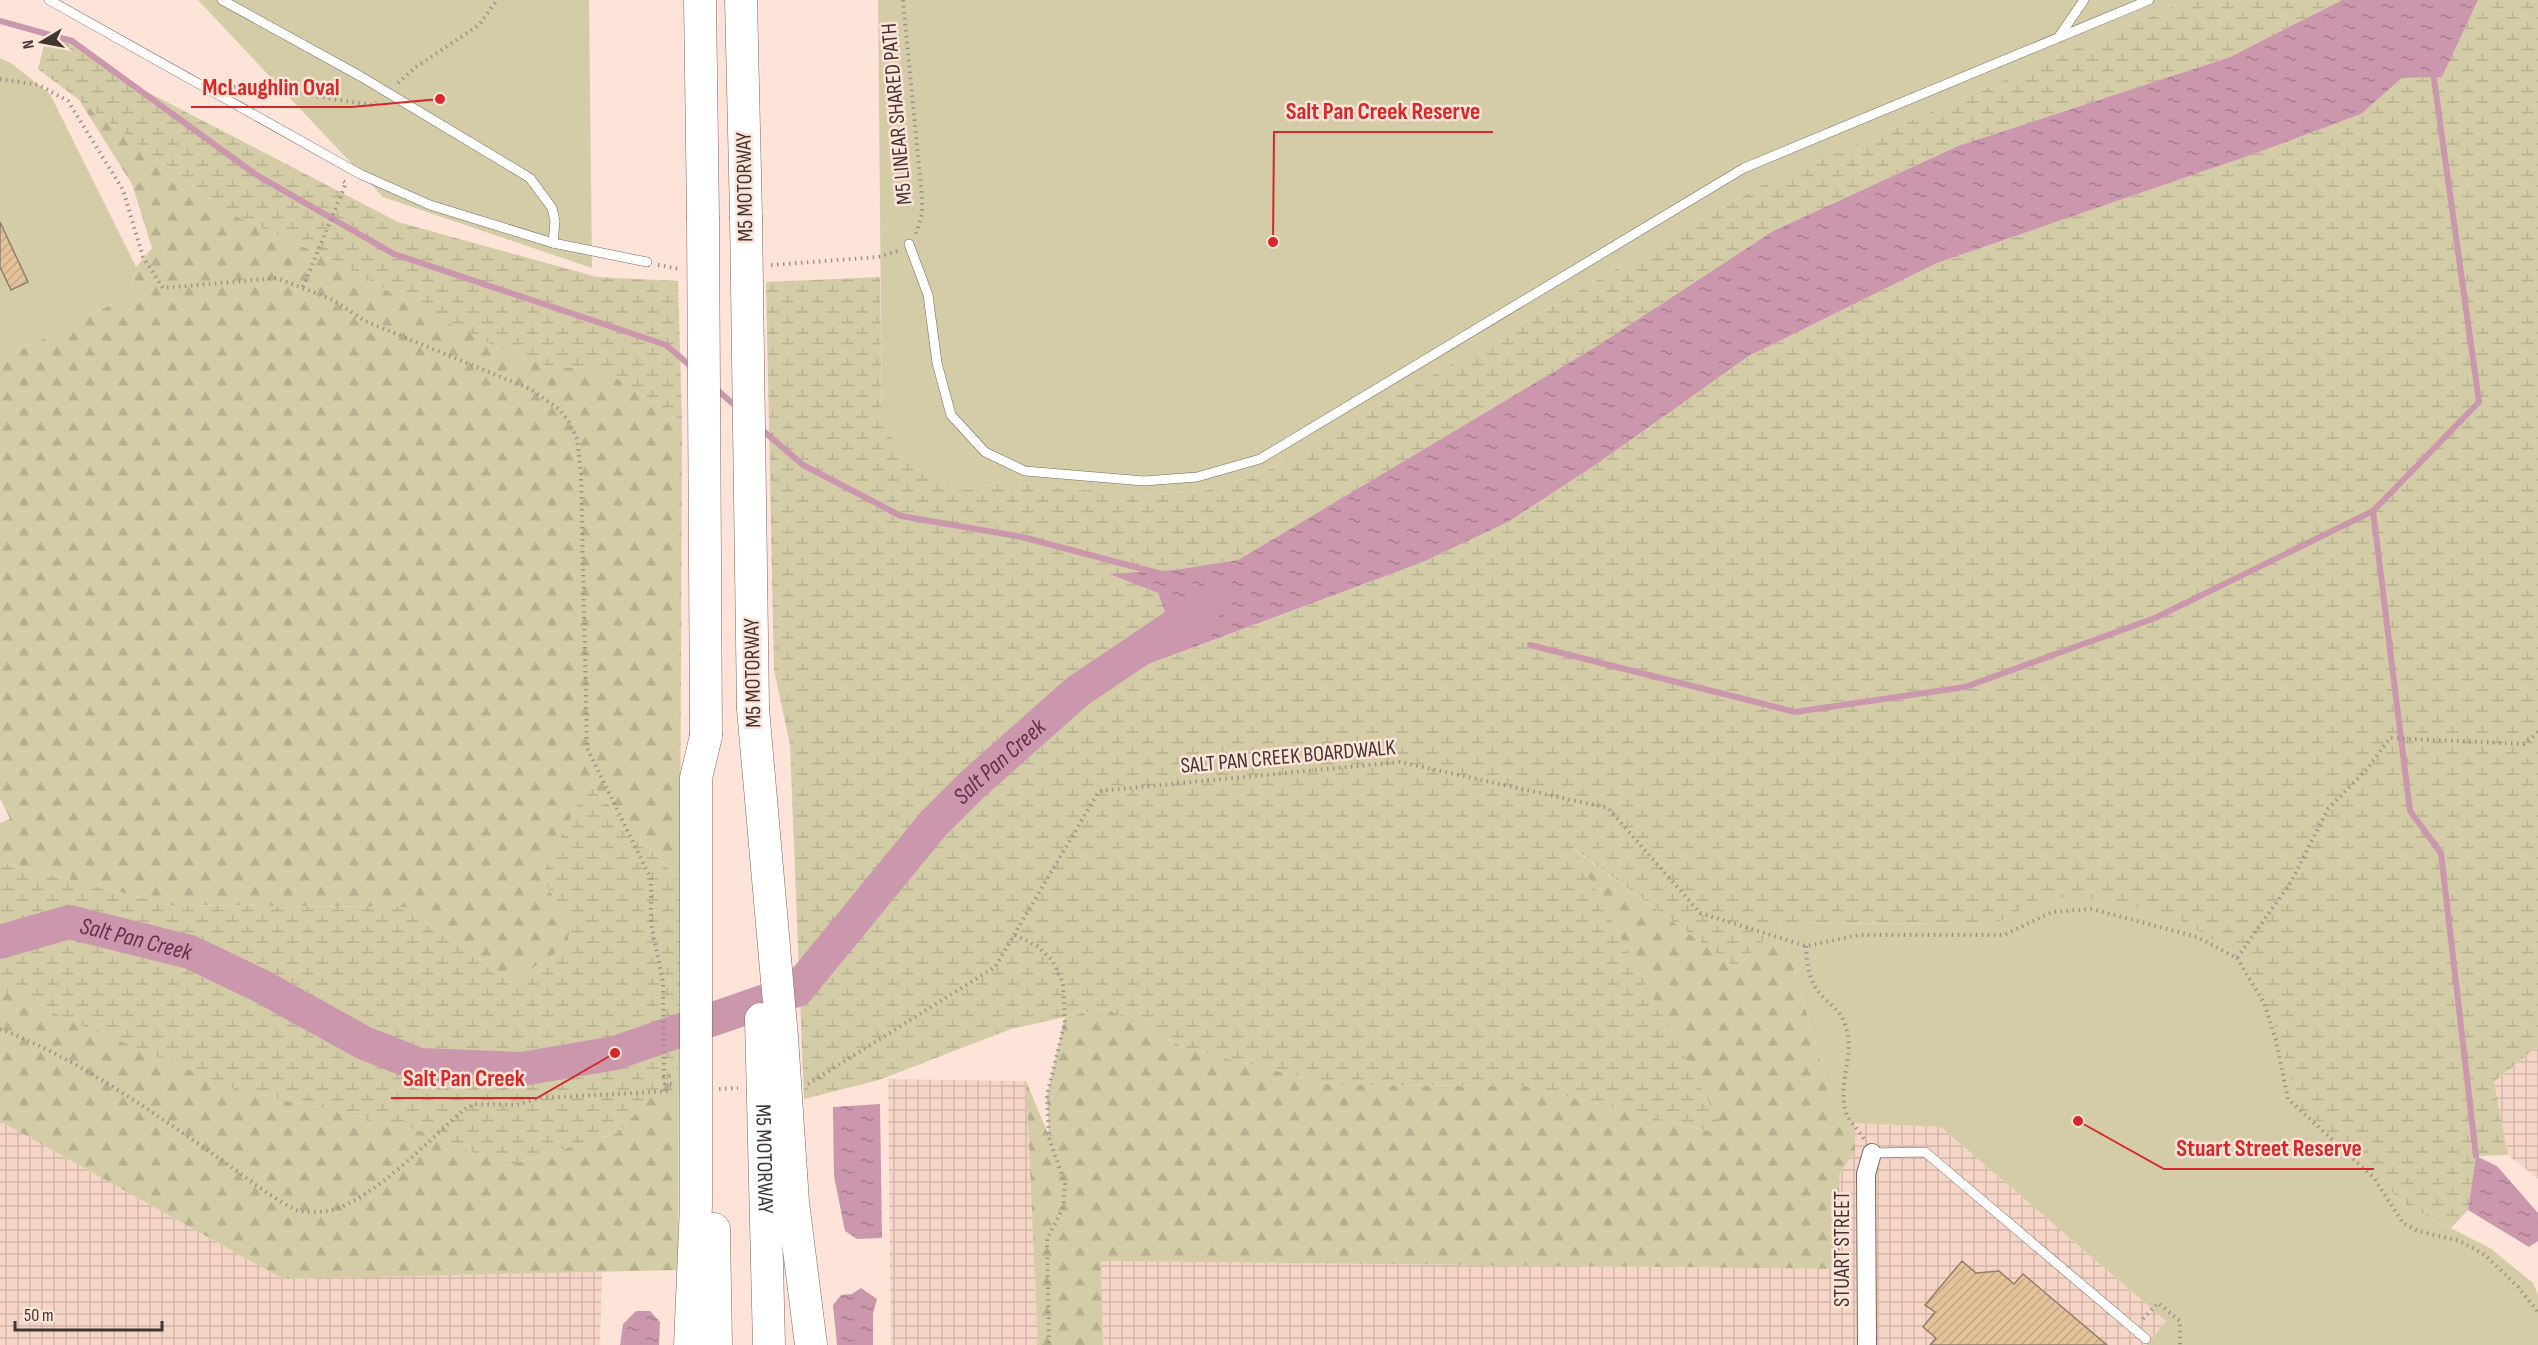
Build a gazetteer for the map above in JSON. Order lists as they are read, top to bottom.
{
  "streets": {
    "highway": ["M5 MOTORWAY"],
    "street": ["STUART STREET"],
    "path": ["M5 LINEAR SHARED PATH", "SALT PAN CREEK BOARDWALK"]
  },
  "water": ["Salt Pan Creek"],
  "places": [
    "McLaughlin Oval",
    "Salt Pan Creek Reserve",
    "Salt Pan Creek",
    "Stuart Street Reserve"
  ],
  "scale_bar": "50 m",
  "north": "left"
}
